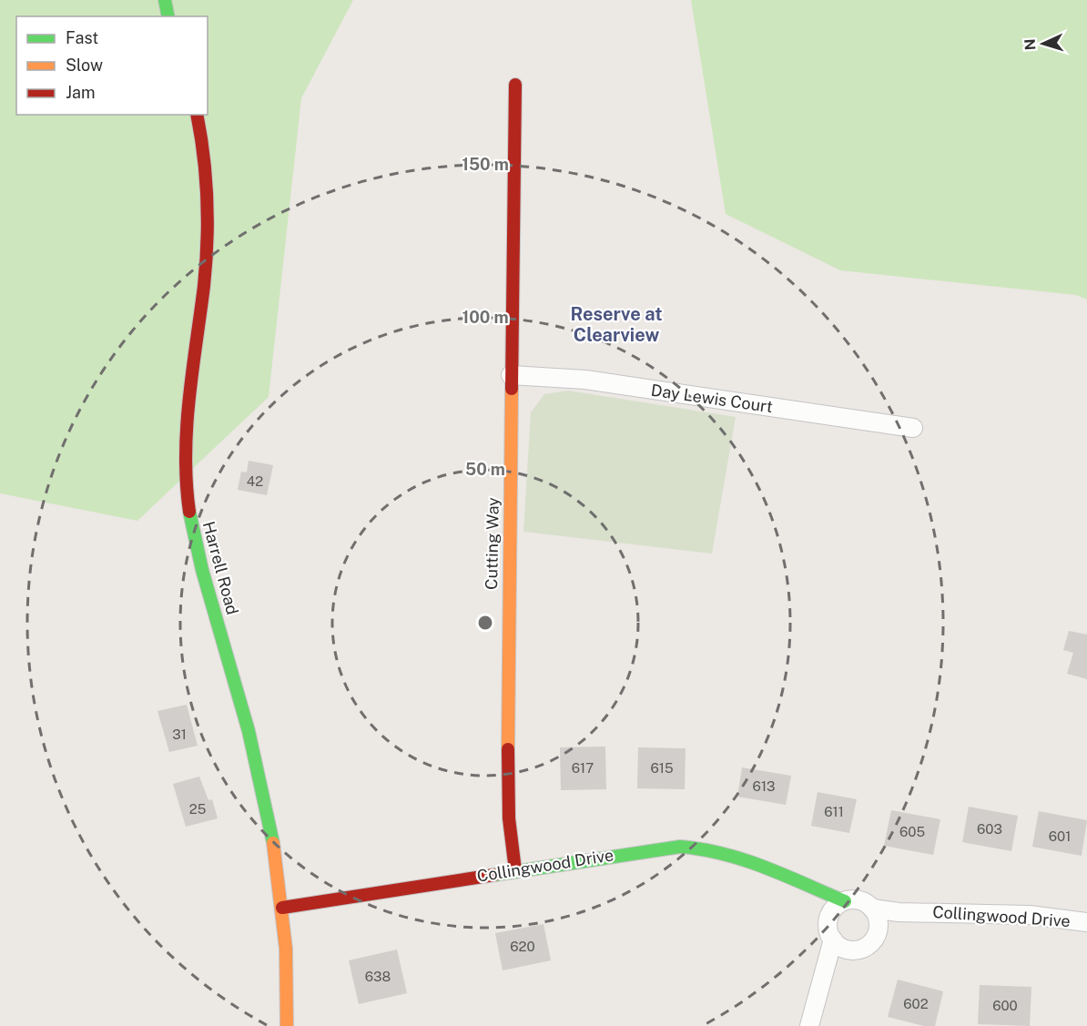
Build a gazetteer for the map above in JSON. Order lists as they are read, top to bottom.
{
  "streets": {
    "street": [
      "Day Lewis Court",
      "Cutting Way",
      "Harrell Road",
      "Collingwood Drive"
    ]
  },
  "crossings": [
    ["Day Lewis Court", "Cutting Way"],
    ["Cutting Way", "Collingwood Drive"],
    ["Harrell Road", "Collingwood Drive"]
  ],
  "districts": ["Reserve at Clearview"],
  "house_numbers": [
    "42",
    "31",
    "617",
    "615",
    "613",
    "25",
    "611",
    "603",
    "605",
    "601",
    "620",
    "638",
    "602",
    "600"
  ],
  "legend": ["Fast", "Slow", "Jam"],
  "north": "left",
  "rings": ["150 m", "100 m", "50 m"]
}
